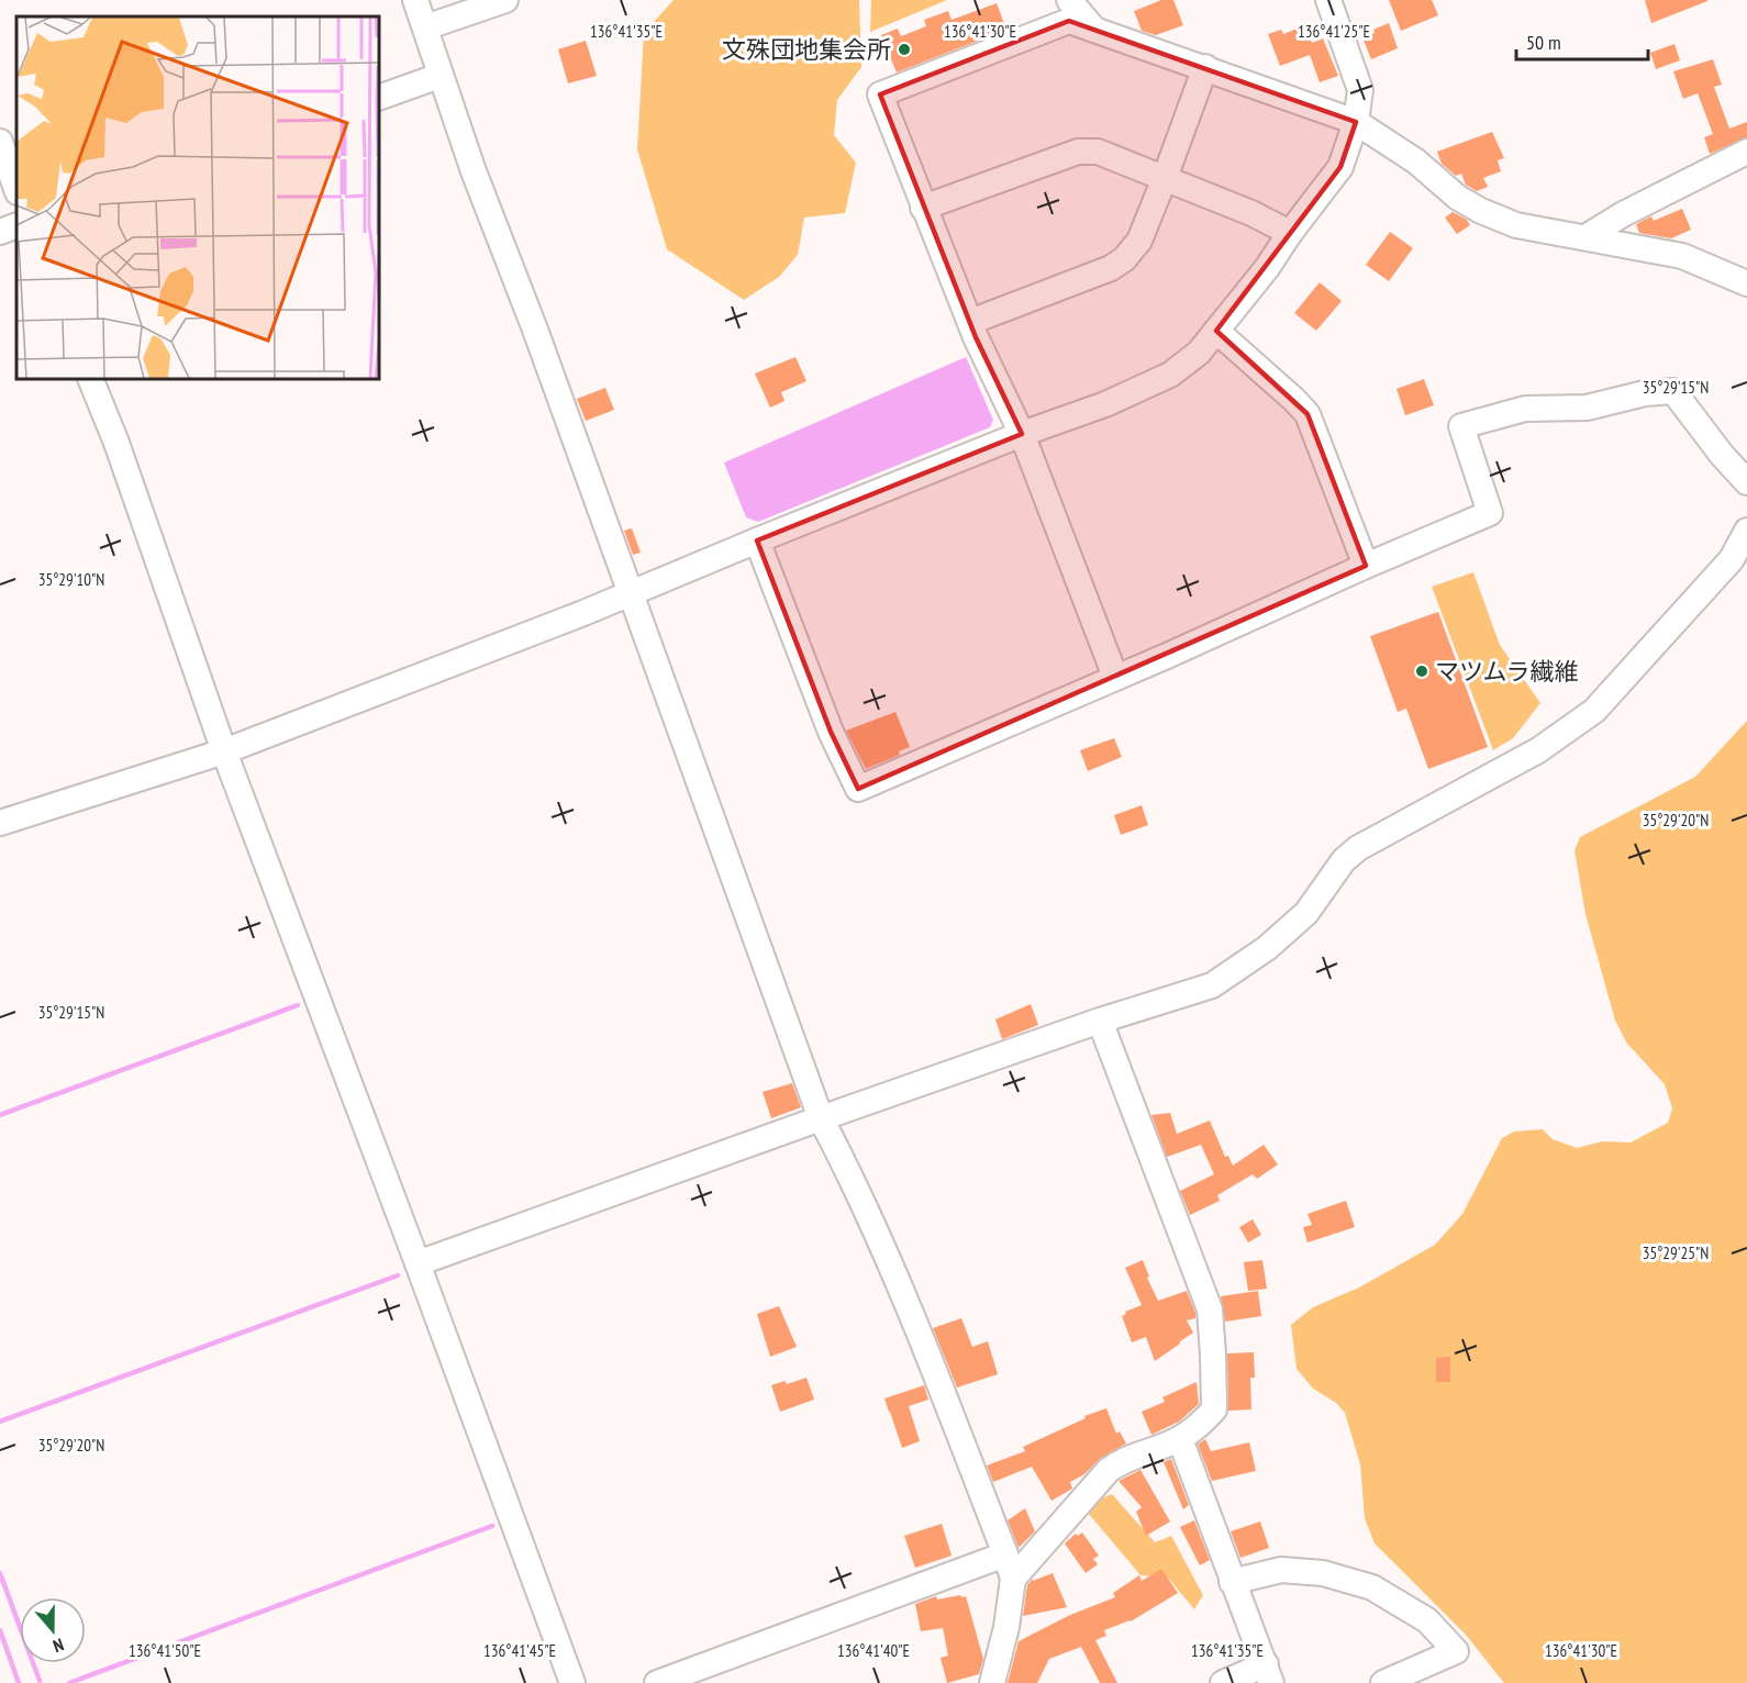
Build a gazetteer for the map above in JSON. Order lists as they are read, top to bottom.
{
  "places": ["文殊団地集会所", "マツムラ繊維"],
  "scale_bar": "50 m",
  "north": "bottom",
  "coordinates": [
    "136°41'35\"E",
    "136°41'25\"E",
    "136°41'30\"E",
    "35°29'15\"N",
    "35°29'10\"N",
    "35°29'20\"N",
    "35°29'25\"N",
    "136°41'50\"E",
    "136°41'45\"E",
    "136°41'40\"E"
  ]
}
